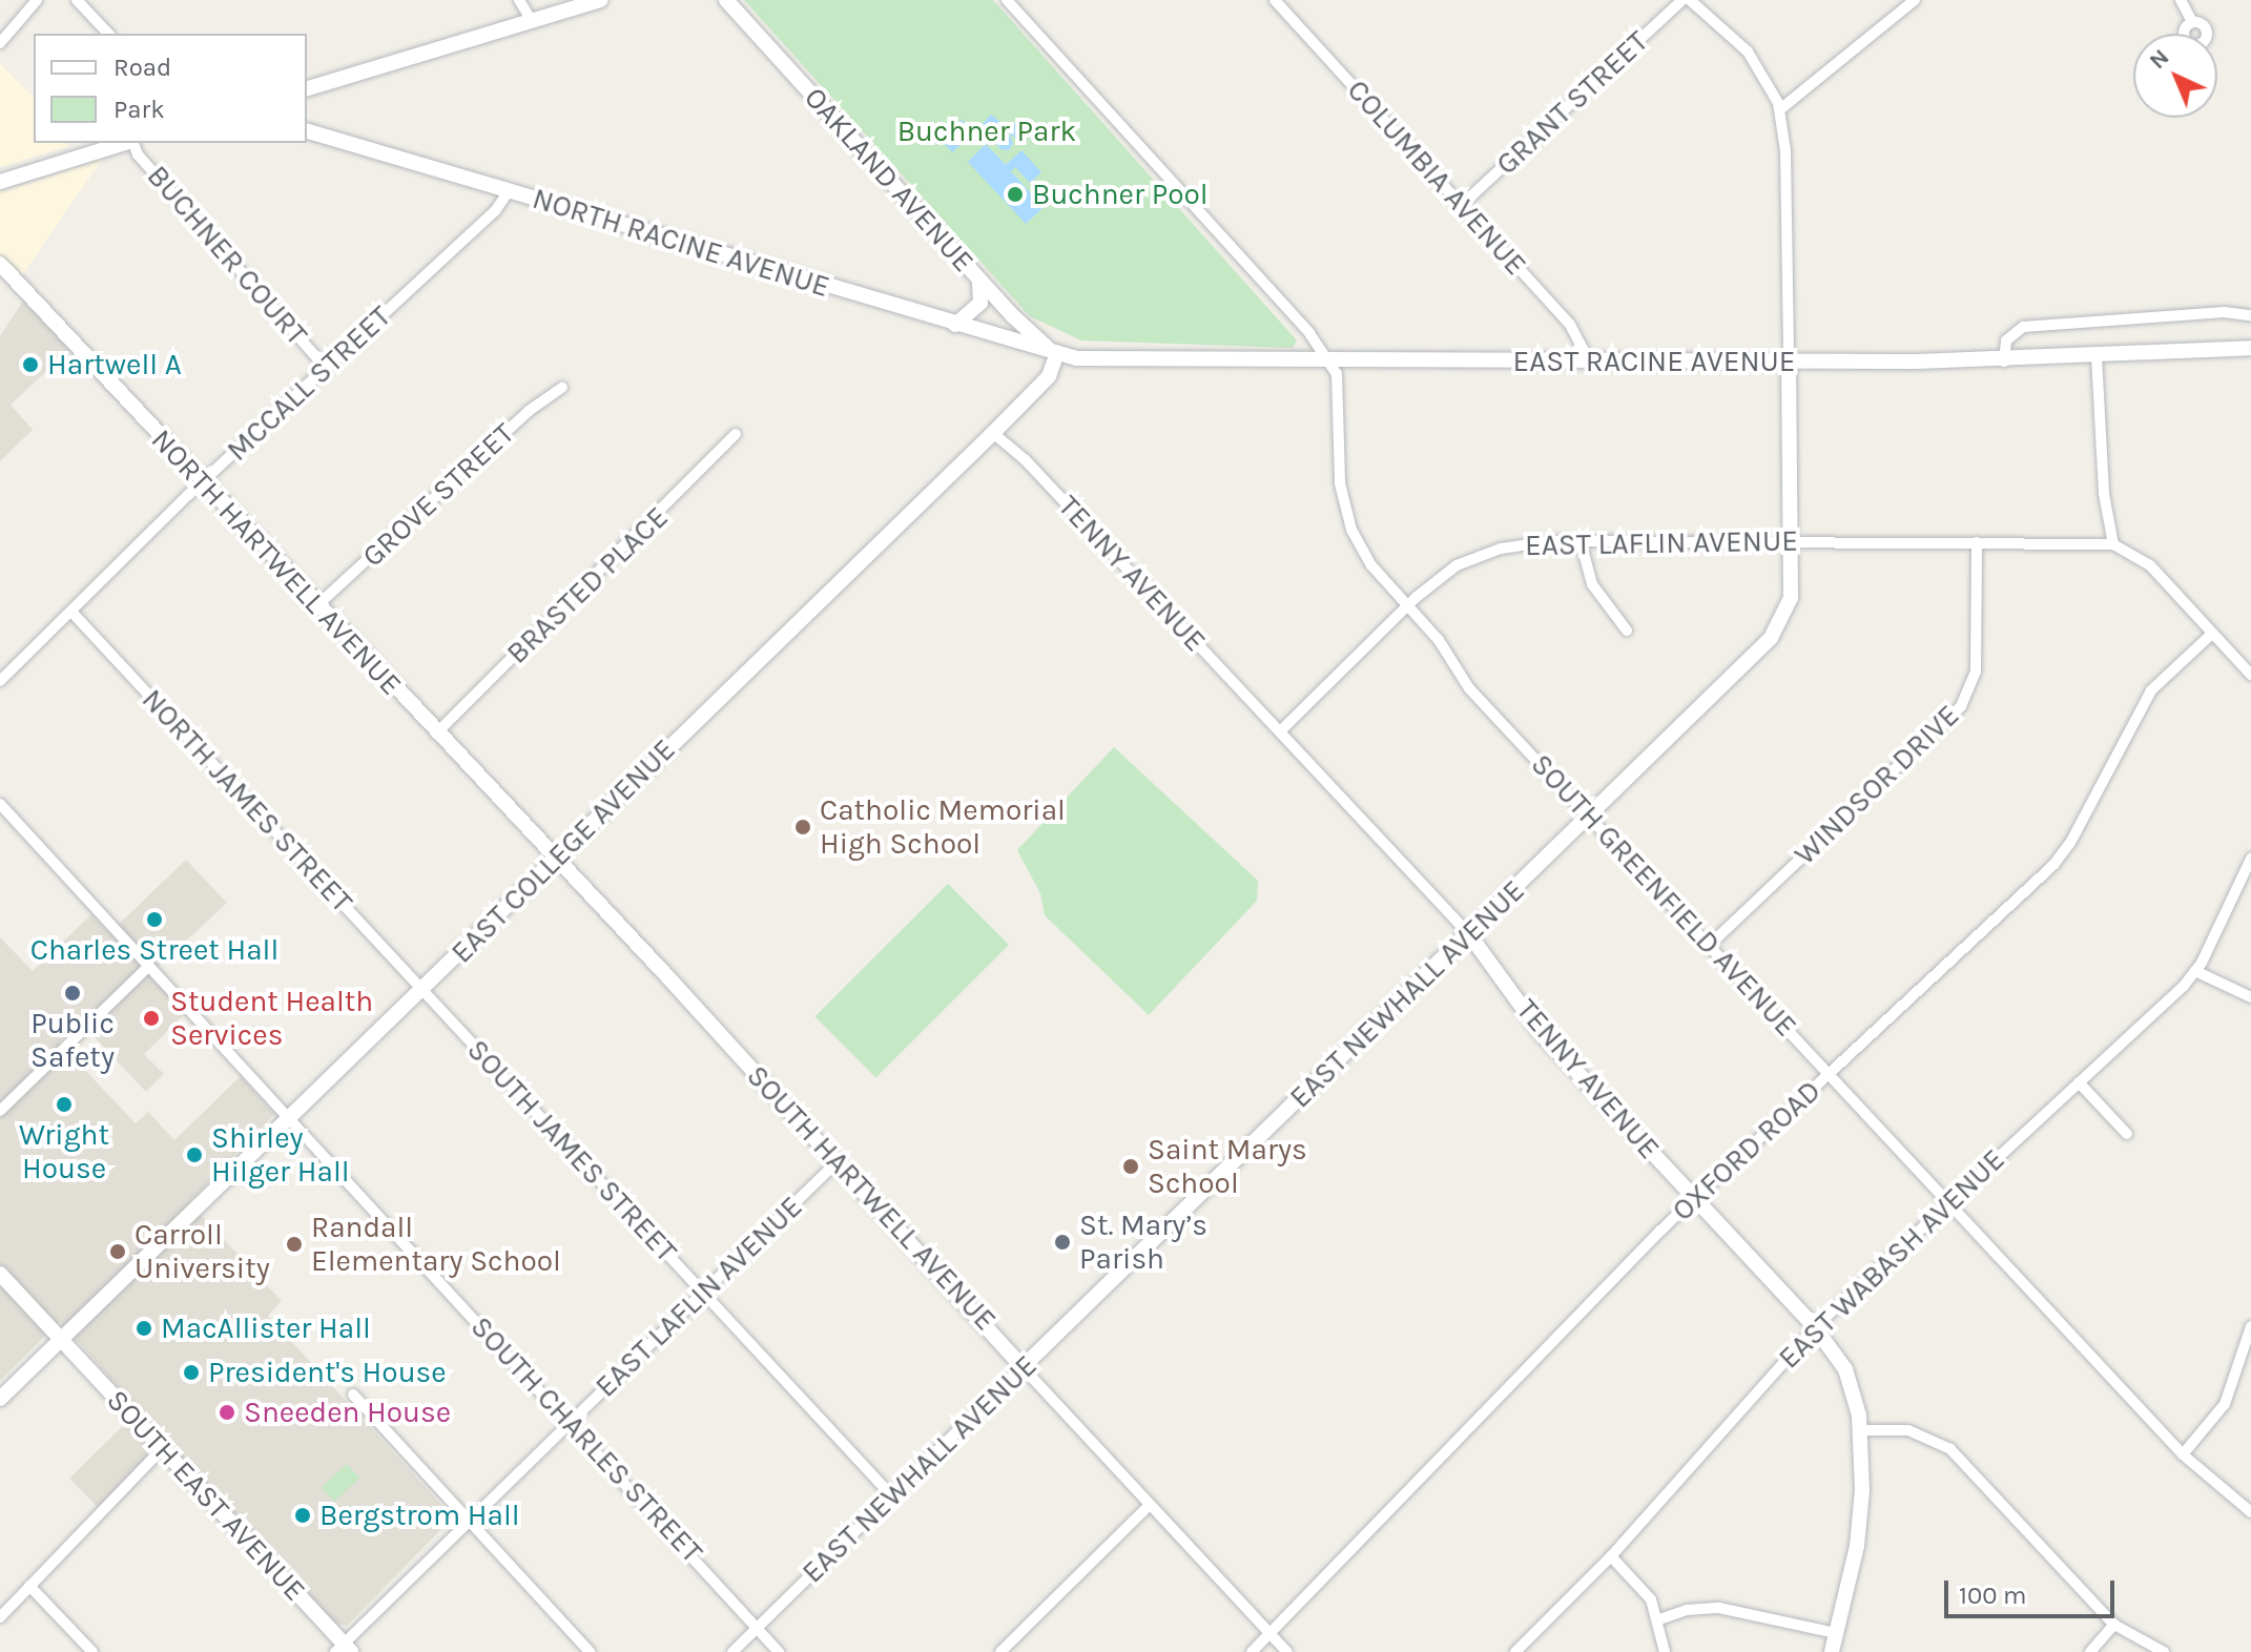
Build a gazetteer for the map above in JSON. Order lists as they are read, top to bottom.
{
  "streets": {
    "street": [
      "GRANT STREET",
      "COLUMBIA AVENUE",
      "OAKLAND AVENUE",
      "NORTH RACINE AVENUE",
      "BUCHNER COURT",
      "EAST RACINE AVENUE",
      "MCCALL STREET",
      "GROVE STREET",
      "EAST LAFLIN AVENUE",
      "NORTH HARTWELL AVENUE",
      "TENNY AVENUE",
      "BRASTED PLACE",
      "WINDSOR DRIVE",
      "NORTH JAMES STREET",
      "EAST COLLEGE AVENUE",
      "SOUTH GREENFIELD AVENUE",
      "EAST NEWHALL AVENUE",
      "SOUTH JAMES STREET",
      "OXFORD ROAD",
      "SOUTH HARTWELL AVENUE",
      "EAST WABASH AVENUE",
      "SOUTH CHARLES STREET",
      "SOUTH EAST AVENUE"
    ]
  },
  "crossings": [
    ["GRANT STREET", "COLUMBIA AVENUE"],
    ["COLUMBIA AVENUE", "EAST RACINE AVENUE"],
    ["OAKLAND AVENUE", "NORTH RACINE AVENUE"],
    ["OAKLAND AVENUE", "EAST RACINE AVENUE"],
    ["OAKLAND AVENUE", "EAST COLLEGE AVENUE"],
    ["NORTH RACINE AVENUE", "EAST RACINE AVENUE"],
    ["NORTH RACINE AVENUE", "MCCALL STREET"],
    ["NORTH RACINE AVENUE", "EAST COLLEGE AVENUE"],
    ["BUCHNER COURT", "MCCALL STREET"],
    ["EAST RACINE AVENUE", "EAST COLLEGE AVENUE"],
    ["EAST RACINE AVENUE", "SOUTH GREENFIELD AVENUE"],
    ["EAST RACINE AVENUE", "EAST NEWHALL AVENUE"],
    ["MCCALL STREET", "NORTH HARTWELL AVENUE"],
    ["MCCALL STREET", "NORTH JAMES STREET"],
    ["GROVE STREET", "NORTH HARTWELL AVENUE"],
    ["EAST LAFLIN AVENUE", "TENNY AVENUE"],
    ["EAST LAFLIN AVENUE", "WINDSOR DRIVE"],
    ["EAST LAFLIN AVENUE", "SOUTH GREENFIELD AVENUE"],
    ["EAST LAFLIN AVENUE", "EAST NEWHALL AVENUE"],
    ["EAST LAFLIN AVENUE", "SOUTH JAMES STREET"],
    ["EAST LAFLIN AVENUE", "SOUTH HARTWELL AVENUE"],
    ["EAST LAFLIN AVENUE", "SOUTH CHARLES STREET"],
    ["EAST LAFLIN AVENUE", "SOUTH EAST AVENUE"],
    ["NORTH HARTWELL AVENUE", "BRASTED PLACE"],
    ["NORTH HARTWELL AVENUE", "EAST COLLEGE AVENUE"],
    ["NORTH HARTWELL AVENUE", "SOUTH HARTWELL AVENUE"],
    ["TENNY AVENUE", "EAST COLLEGE AVENUE"],
    ["TENNY AVENUE", "EAST NEWHALL AVENUE"],
    ["TENNY AVENUE", "OXFORD ROAD"],
    ["TENNY AVENUE", "EAST WABASH AVENUE"],
    ["WINDSOR DRIVE", "SOUTH GREENFIELD AVENUE"],
    ["NORTH JAMES STREET", "EAST COLLEGE AVENUE"],
    ["NORTH JAMES STREET", "SOUTH JAMES STREET"],
    ["EAST COLLEGE AVENUE", "SOUTH JAMES STREET"],
    ["EAST COLLEGE AVENUE", "SOUTH HARTWELL AVENUE"],
    ["EAST COLLEGE AVENUE", "SOUTH CHARLES STREET"],
    ["EAST COLLEGE AVENUE", "SOUTH EAST AVENUE"],
    ["SOUTH GREENFIELD AVENUE", "EAST NEWHALL AVENUE"],
    ["SOUTH GREENFIELD AVENUE", "OXFORD ROAD"],
    ["SOUTH GREENFIELD AVENUE", "EAST WABASH AVENUE"],
    ["EAST NEWHALL AVENUE", "SOUTH JAMES STREET"],
    ["EAST NEWHALL AVENUE", "SOUTH HARTWELL AVENUE"],
    ["EAST NEWHALL AVENUE", "SOUTH CHARLES STREET"],
    ["OXFORD ROAD", "SOUTH HARTWELL AVENUE"]
  ],
  "parks": ["Buchner Park"],
  "places": [
    "Buchner Pool",
    "Hartwell A",
    "Catholic Memorial High School",
    "Charles Street Hall",
    "Public Safety",
    "Student Health Services",
    "Wright House",
    "Shirley Hilger Hall",
    "Saint Marys School",
    "St. Mary’s Parish",
    "Randall Elementary School",
    "Carroll University",
    "MacAllister Hall",
    "President's House",
    "Sneeden House",
    "Bergstrom Hall"
  ],
  "legend": ["Road", "Park"],
  "scale_bar": "100 m",
  "north": "top left"
}
